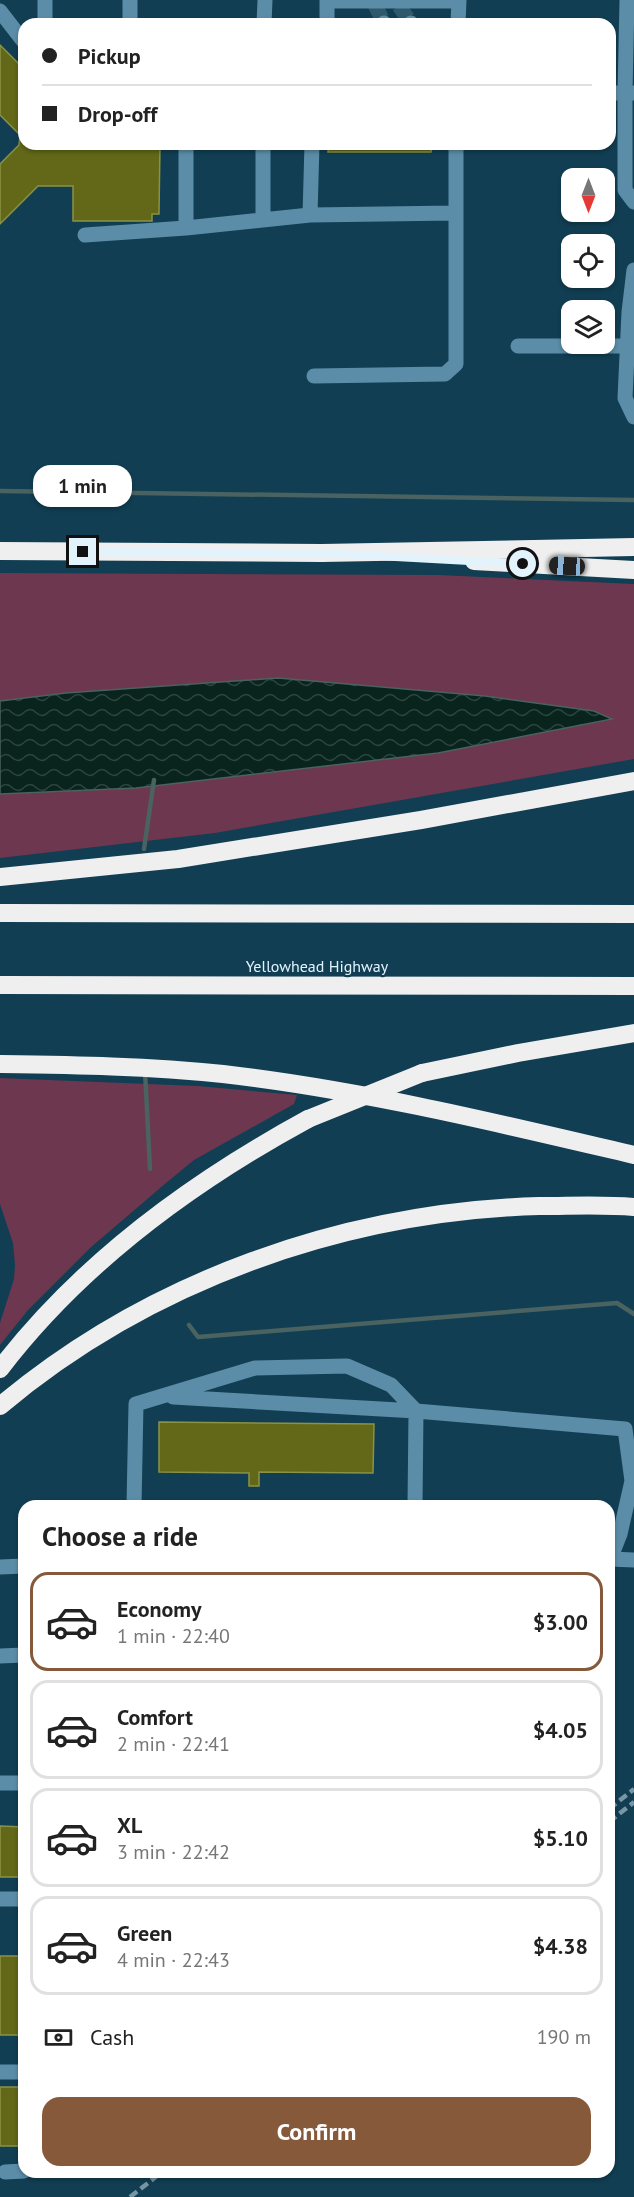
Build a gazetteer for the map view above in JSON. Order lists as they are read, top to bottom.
{
  "streets": {
    "highway": ["Yellowhead Highway"]
  },
  "north": "bottom",
  "page": {
    "banner": ["Pickup", "Drop-off"],
    "bubble": "1 min",
    "heading": "Choose a ride",
    "list": [
      {
        "name": "Economy",
        "note": "1 min · 22:40",
        "value": "$3.00"
      },
      {
        "name": "Comfort",
        "note": "2 min · 22:41",
        "value": "$4.05"
      },
      {
        "name": "XL",
        "note": "3 min · 22:42",
        "value": "$5.10"
      },
      {
        "name": "Green",
        "note": "4 min · 22:43",
        "value": "$4.38"
      }
    ],
    "pay": ["Cash", "190 m"],
    "buttons": "Confirm"
  }
}
